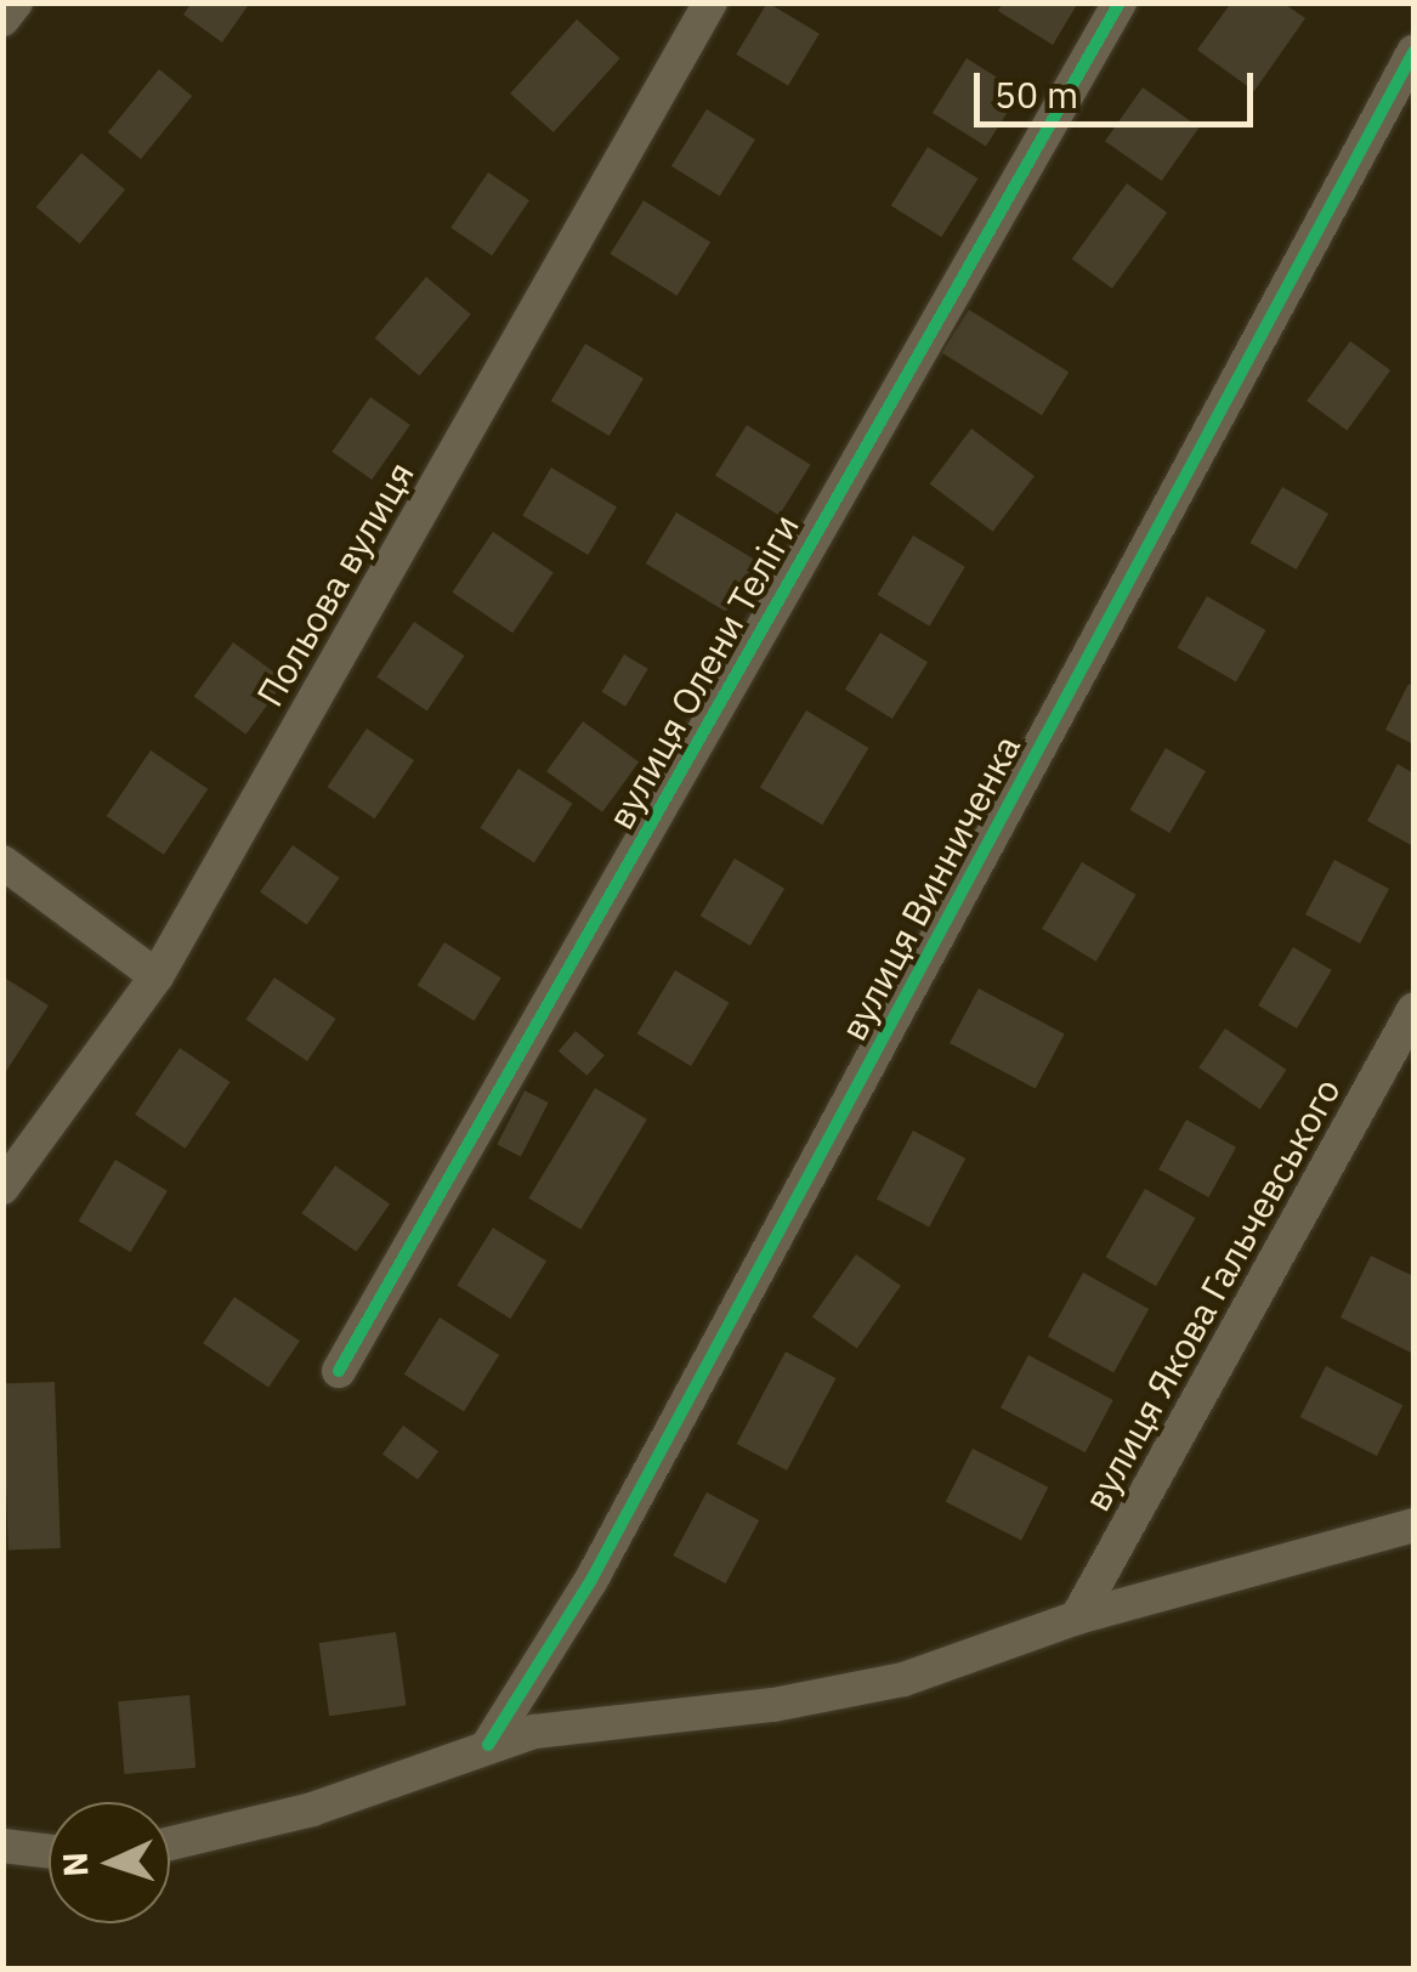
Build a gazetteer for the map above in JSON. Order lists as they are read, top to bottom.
{
  "streets": {
    "street": [
      "Польова вулиця",
      "вулиця Олени Теліги",
      "вулиця Винниченка",
      "вулиця Якова Гальчевського"
    ]
  },
  "scale_bar": "50 m",
  "north": "left"
}
